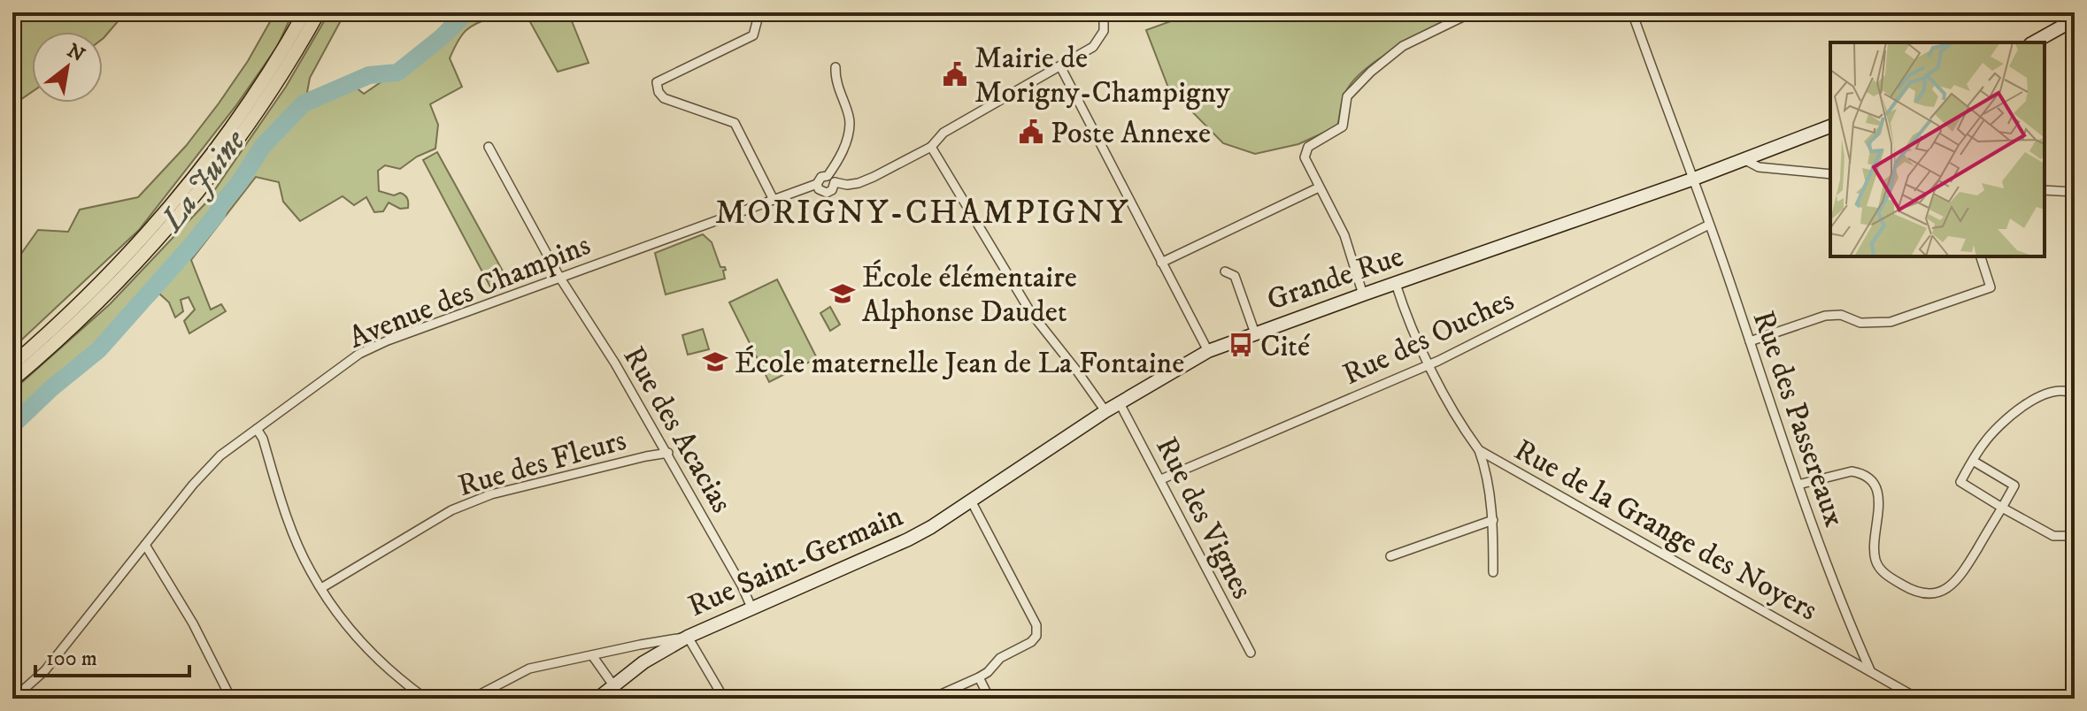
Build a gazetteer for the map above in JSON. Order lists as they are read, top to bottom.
{
  "streets": {
    "main road": ["Grande Rue", "Rue Saint-Germain"],
    "street": [
      "Avenue des Champins",
      "Rue des Ouches",
      "Rue des Passereaux",
      "Rue des Acacias",
      "Rue des Fleurs",
      "Rue des Vignes",
      "Rue de la Grange des Noyers"
    ]
  },
  "crossings": [
    ["Grande Rue", "Rue des Passereaux"],
    ["Grande Rue", "Rue des Vignes"],
    ["Grande Rue", "Rue de la Grange des Noyers"],
    ["Grande Rue", "Rue Saint-Germain"],
    ["Avenue des Champins", "Rue des Acacias"],
    ["Rue des Ouches", "Rue des Passereaux"],
    ["Rue des Ouches", "Rue des Vignes"],
    ["Rue des Ouches", "Rue de la Grange des Noyers"],
    ["Rue des Passereaux", "Rue de la Grange des Noyers"],
    ["Rue des Acacias", "Rue des Fleurs"],
    ["Rue des Acacias", "Rue Saint-Germain"]
  ],
  "districts": ["MORIGNY-CHAMPIGNY"],
  "water": ["La Juine"],
  "places": {
    "public building": ["Mairie de Morigny-Champigny", "Poste Annexe"],
    "school or university": ["École élémentaire Alphonse Daudet", "École maternelle Jean de La Fontaine"],
    "bus stop": ["Cité"]
  },
  "scale_bar": "100 m",
  "north": "top right"
}
